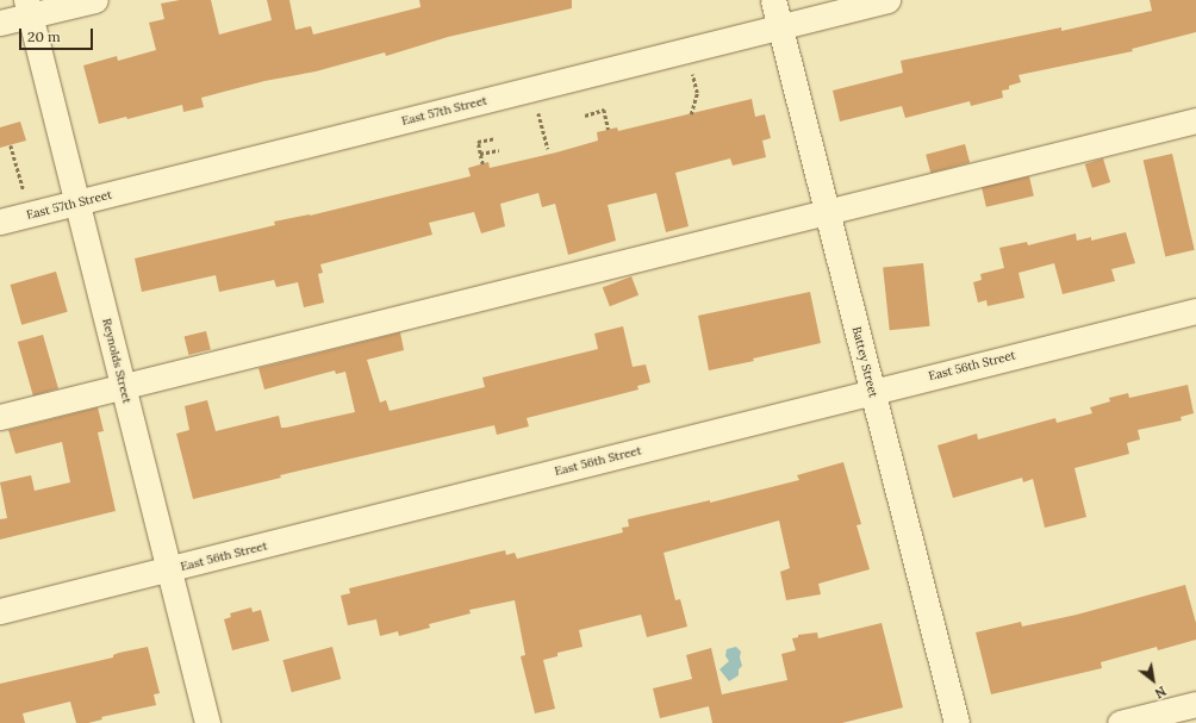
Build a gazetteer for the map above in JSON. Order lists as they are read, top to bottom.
{
  "streets": {
    "street": [
      "East 57th Street",
      "Reynolds Street",
      "Battey Street",
      "East 56th Street"
    ]
  },
  "crossings": [
    ["East 57th Street", "Reynolds Street"],
    ["East 57th Street", "Battey Street"],
    ["Reynolds Street", "East 56th Street"],
    ["Battey Street", "East 56th Street"]
  ],
  "scale_bar": "20 m",
  "north": "bottom right"
}
